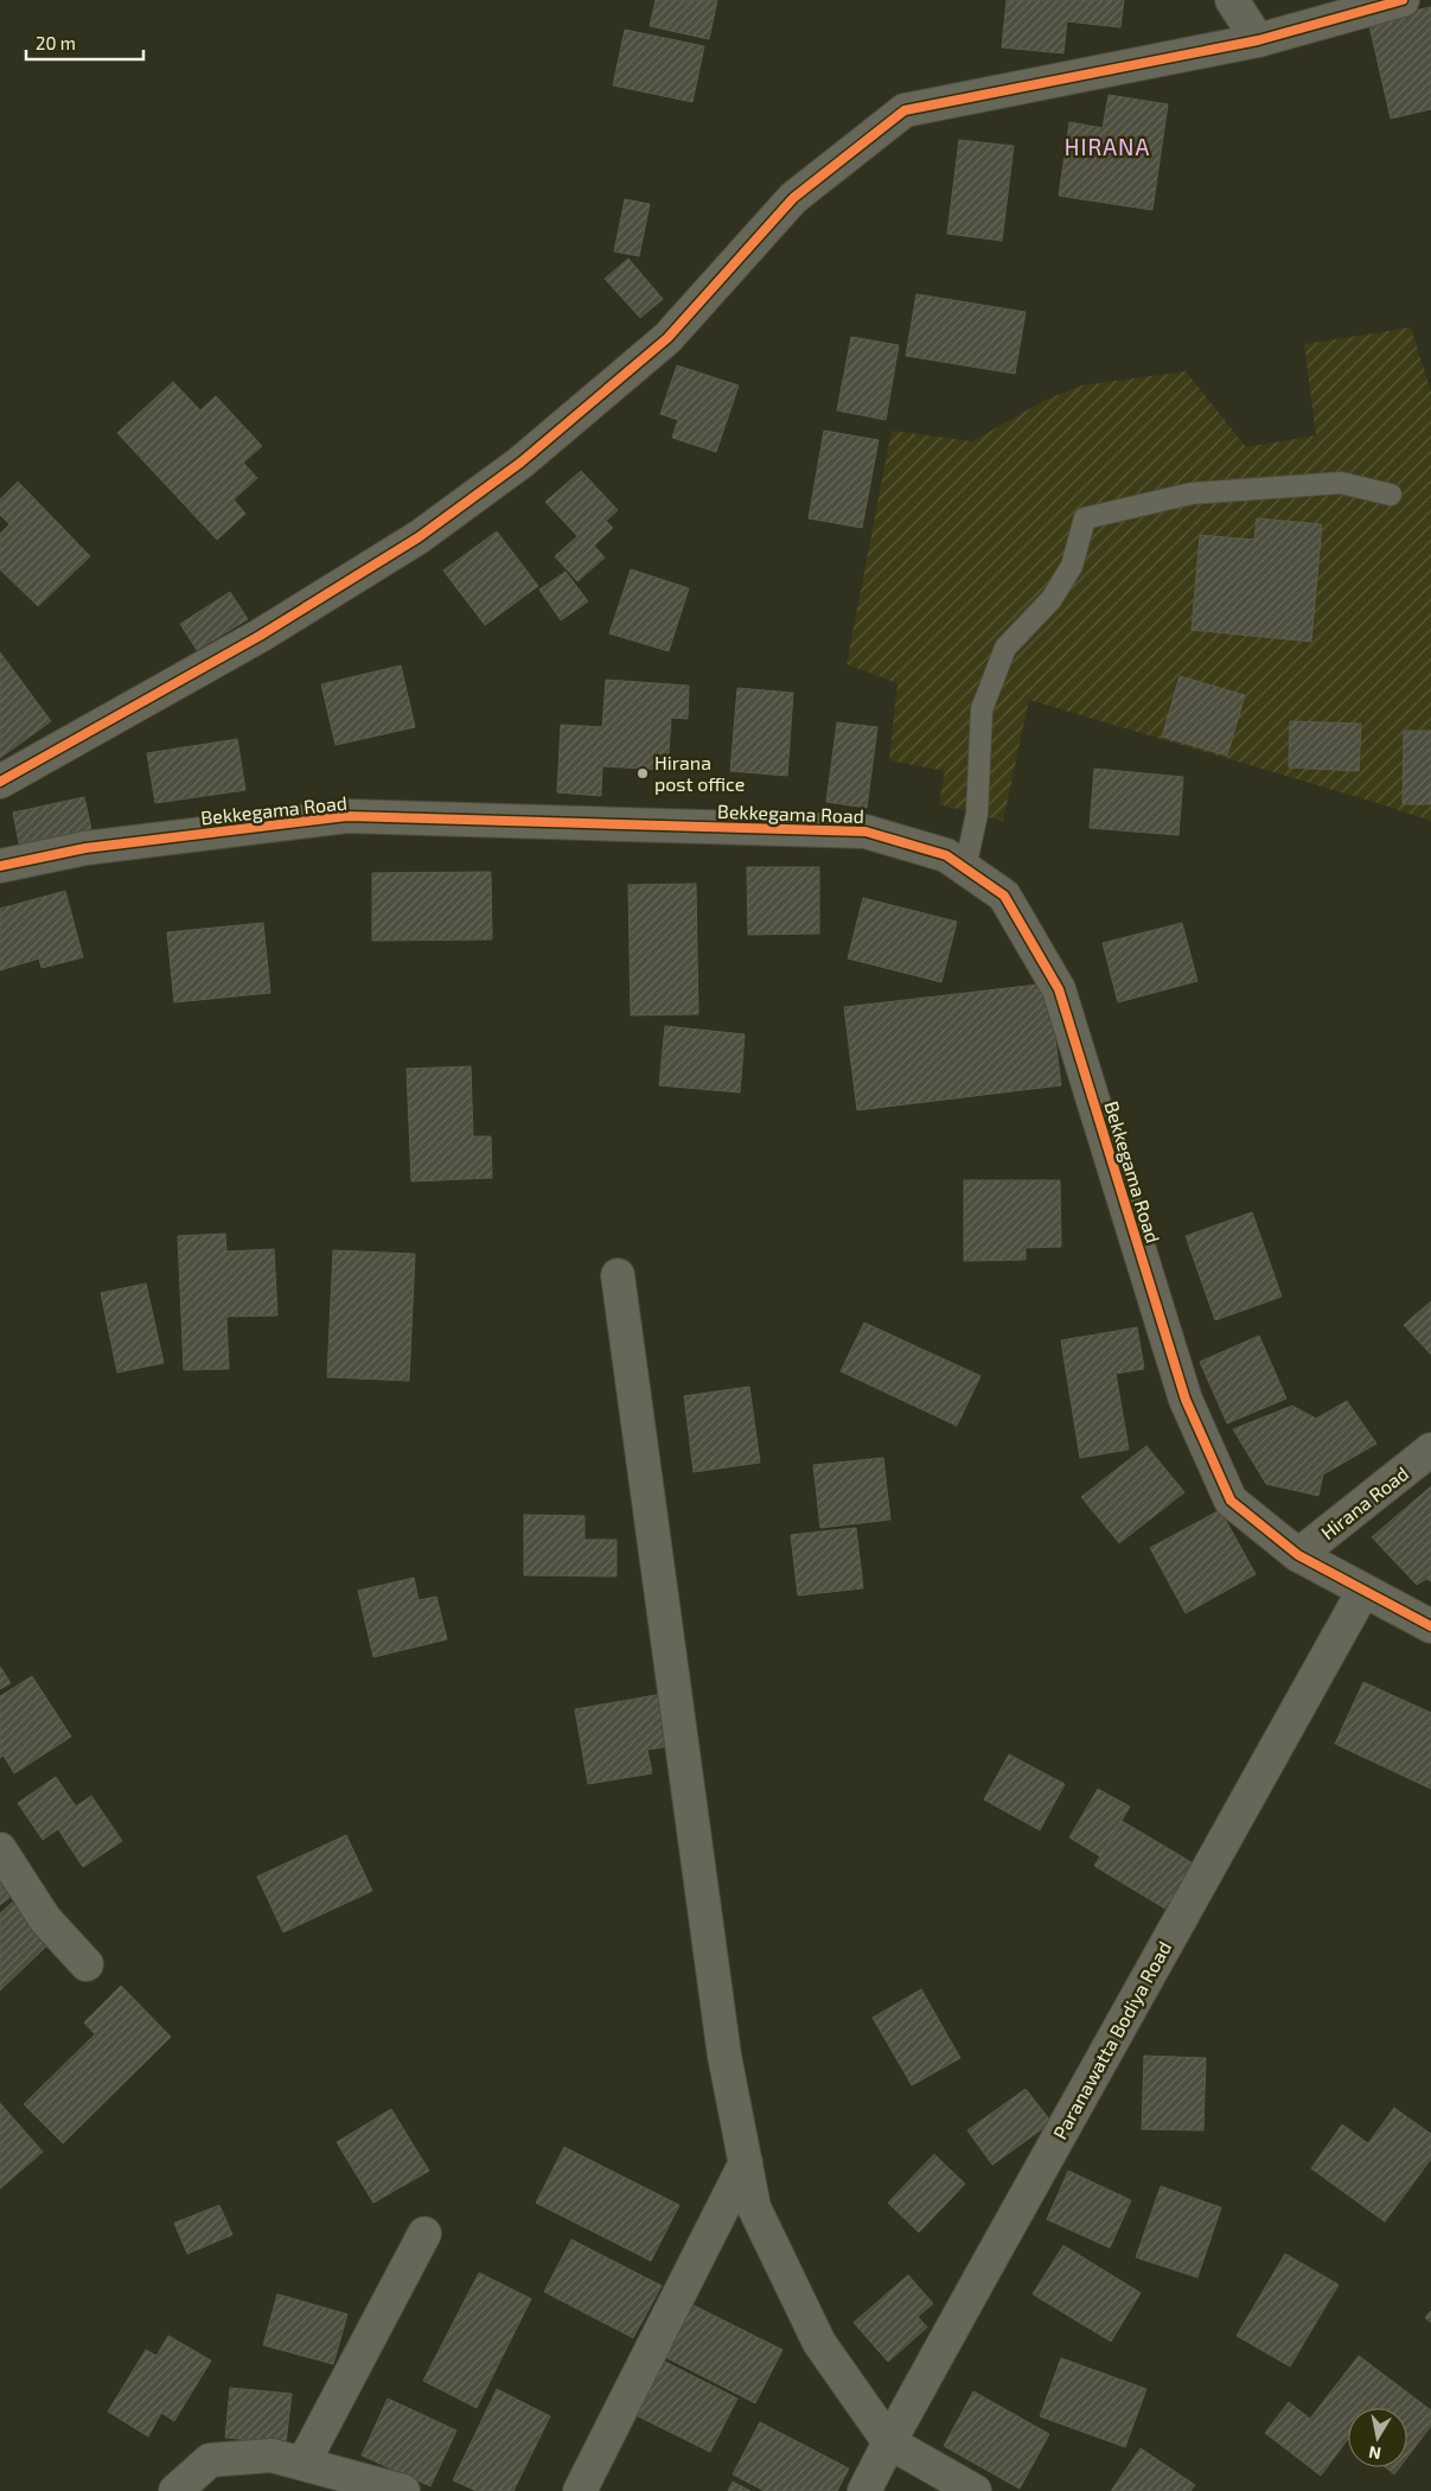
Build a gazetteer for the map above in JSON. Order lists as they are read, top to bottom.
{
  "streets": {
    "street": ["Bekkegama Road", "Hirana Road", "Paranawatta Bodiya Road"]
  },
  "crossings": [
    ["Bekkegama Road", "Hirana Road"],
    ["Bekkegama Road", "Paranawatta Bodiya Road"]
  ],
  "districts": ["HIRANA"],
  "places": ["Hirana post office"],
  "scale_bar": "20 m",
  "north": "bottom"
}
